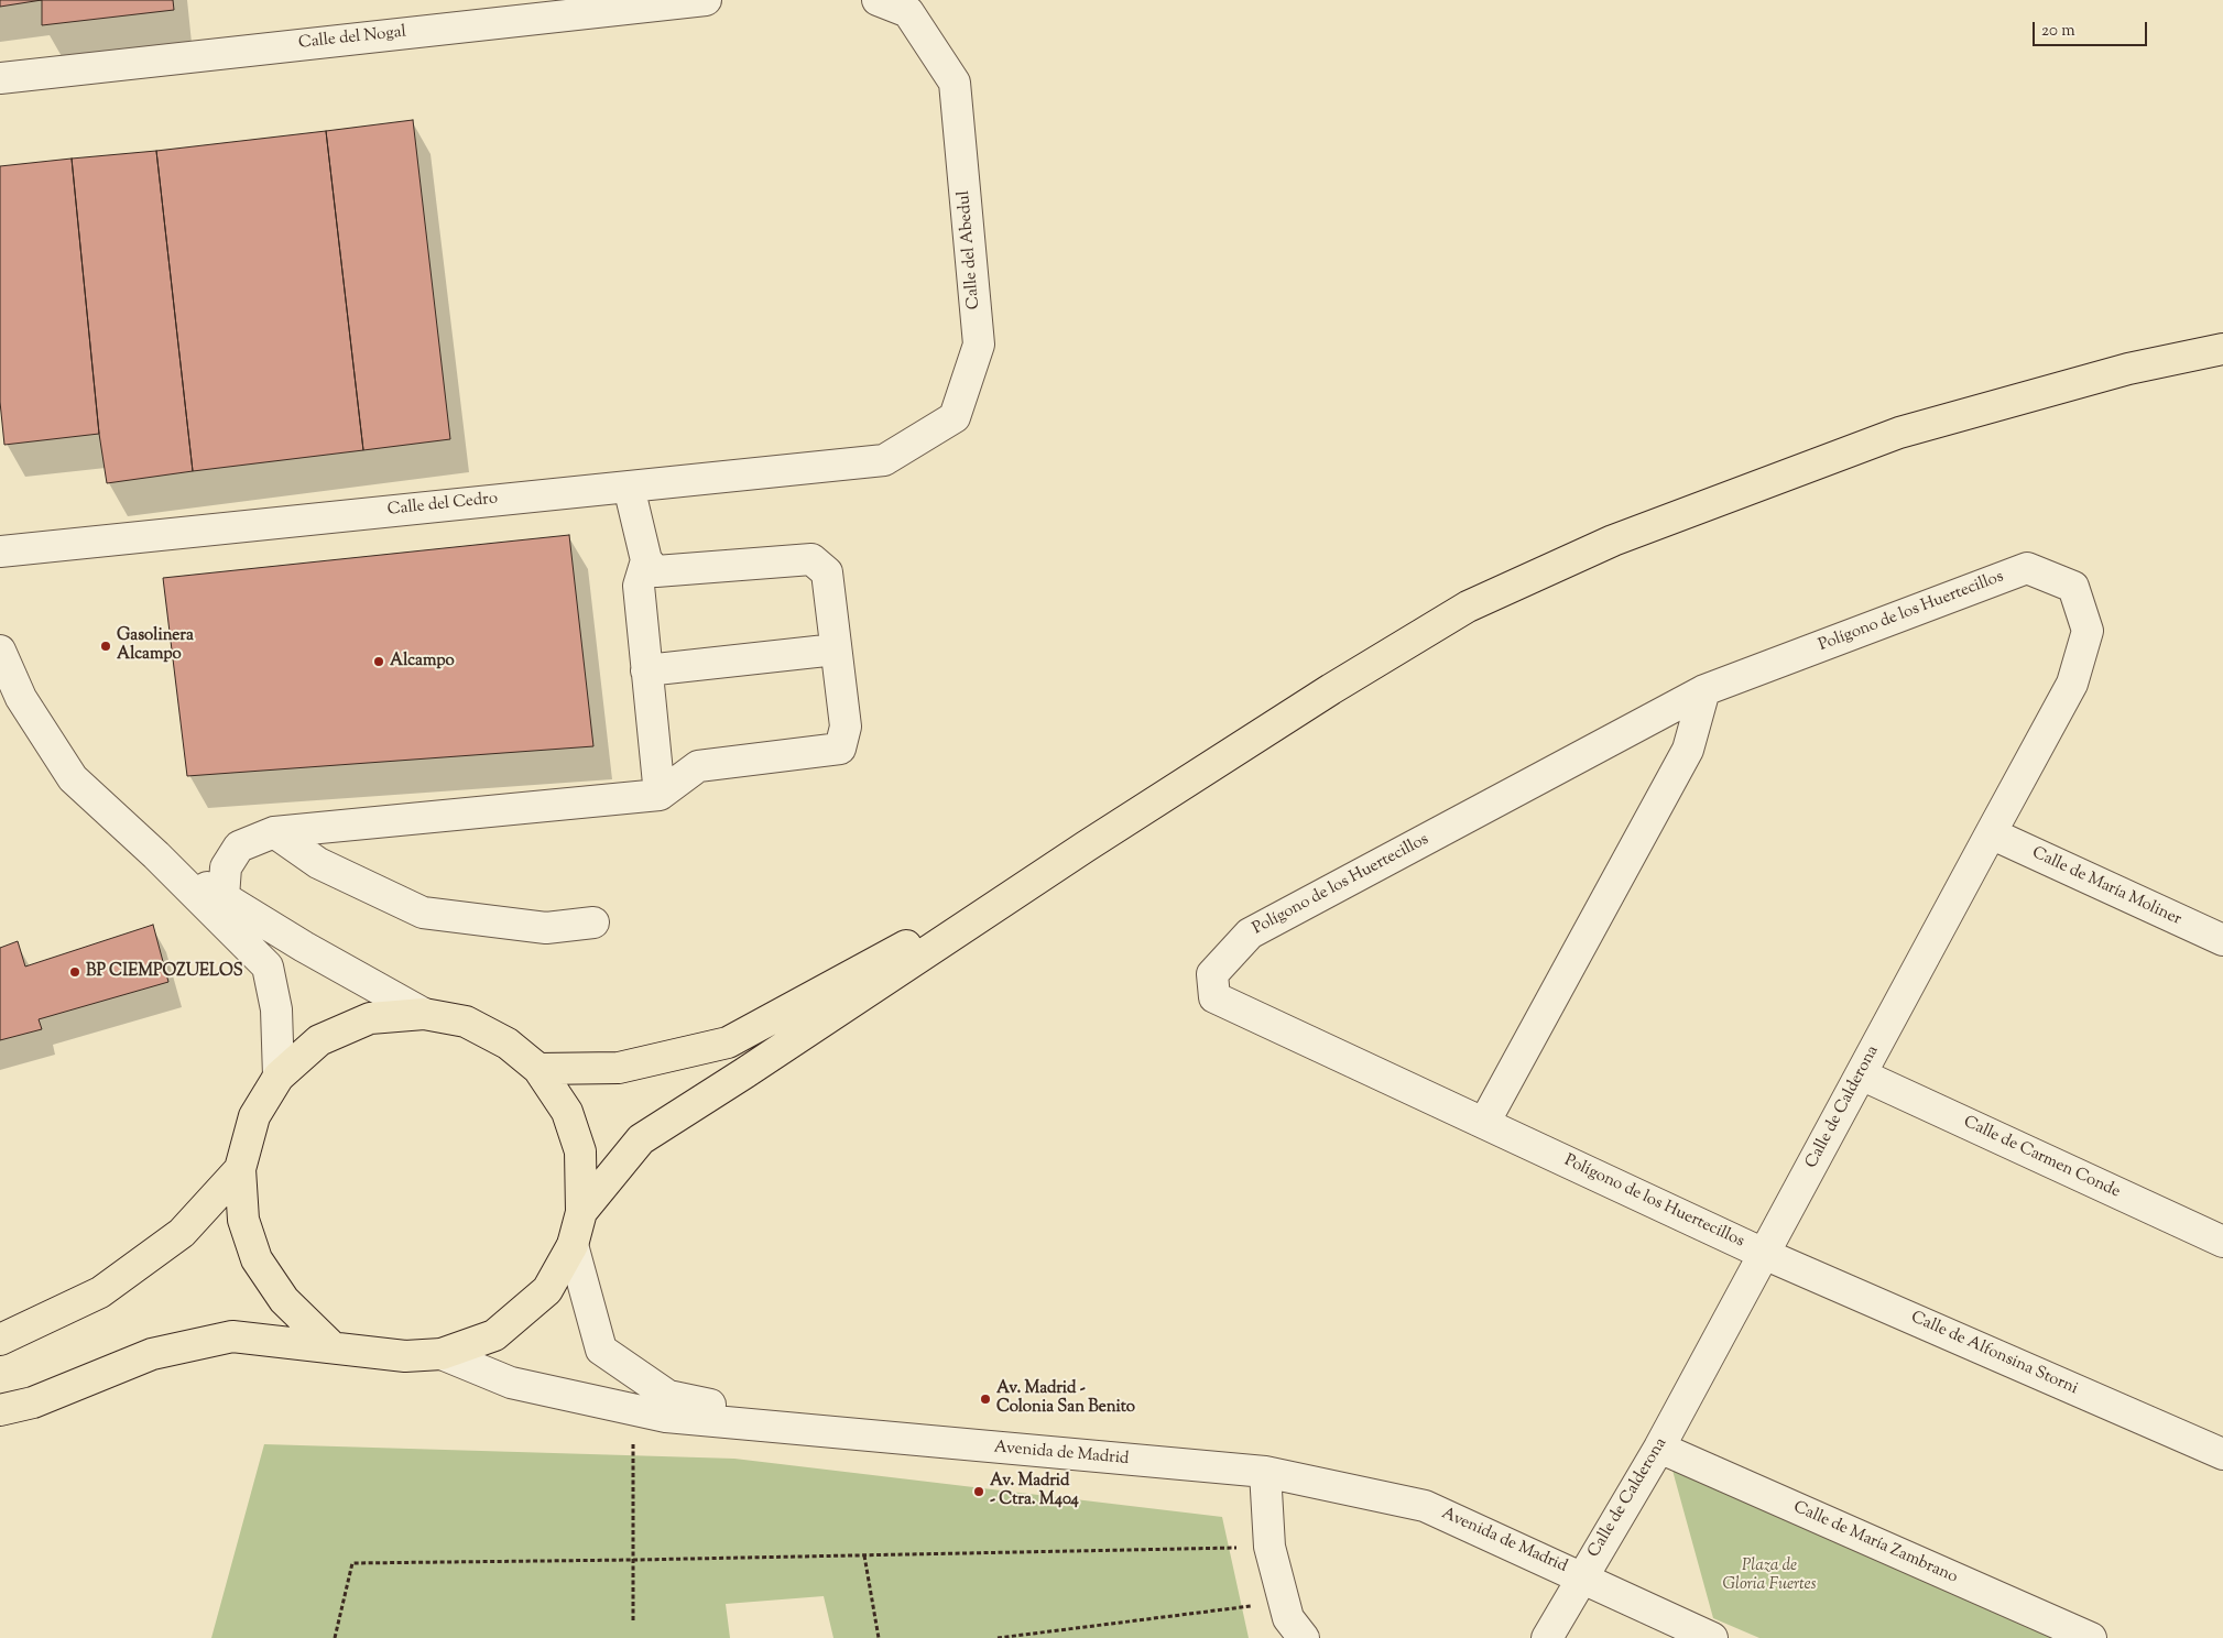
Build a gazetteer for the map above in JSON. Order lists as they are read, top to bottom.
{
  "streets": {
    "street": [
      "Calle del Nogal",
      "Calle del Abedul",
      "Calle del Cedro",
      "Polígono de los Huertecillos",
      "Calle de María Moliner",
      "Calle de Calderona",
      "Calle de Carmen Conde",
      "Calle de Alfonsina Storni",
      "Avenida de Madrid",
      "Calle de María Zambrano"
    ]
  },
  "crossings": [
    ["Calle del Abedul", "Calle del Cedro"],
    ["Polígono de los Huertecillos", "Calle de Calderona"],
    ["Polígono de los Huertecillos", "Calle de Alfonsina Storni"],
    ["Calle de María Moliner", "Calle de Calderona"],
    ["Calle de Calderona", "Calle de Carmen Conde"],
    ["Calle de Calderona", "Calle de Alfonsina Storni"],
    ["Calle de Calderona", "Avenida de Madrid"],
    ["Calle de Calderona", "Calle de María Zambrano"]
  ],
  "parks": ["Plaza de Gloria Fuertes"],
  "places": [
    "Gasolinera Alcampo",
    "Alcampo",
    "BP CIEMPOZUELOS",
    "Av. Madrid - Colonia San Benito",
    "Av. Madrid - Ctra. M404"
  ],
  "scale_bar": "20 m"
}
